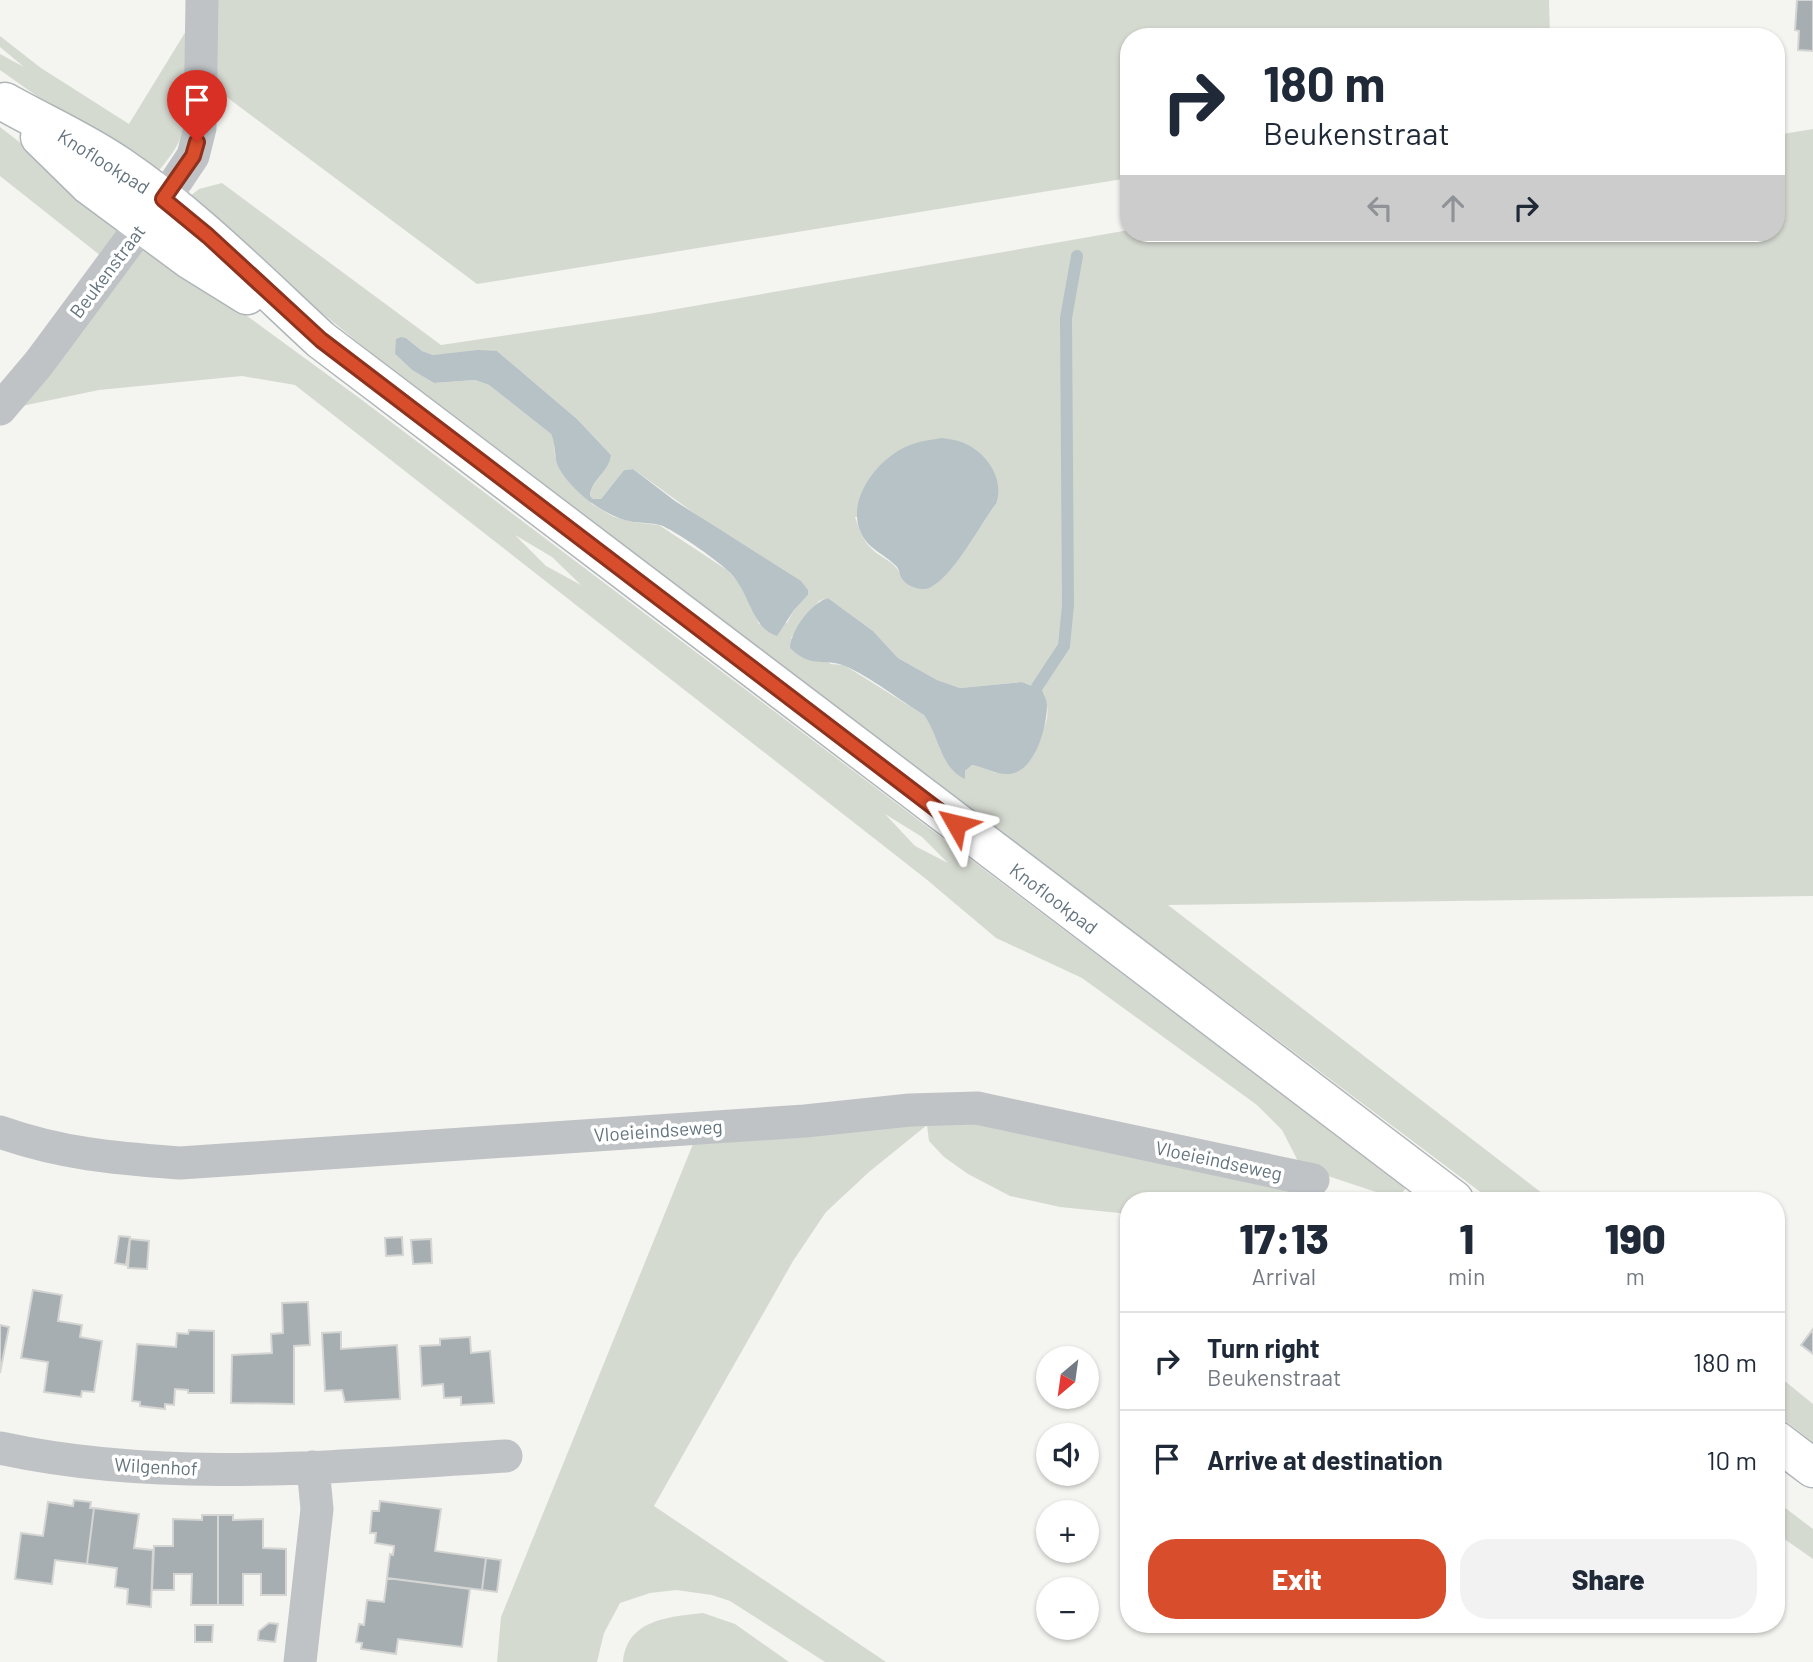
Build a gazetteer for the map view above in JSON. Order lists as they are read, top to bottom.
{
  "streets": {
    "main road": ["Knoflookpad"],
    "street": ["Beukenstraat", "Vloeieindseweg", "Wilgenhof"]
  },
  "crossings": [
    ["Knoflookpad", "Beukenstraat"]
  ],
  "north": "bottom left",
  "page": {
    "turn": ["180 m", "Beukenstraat"],
    "eta": [
      "17:13",
      "Arrival",
      "1",
      "min",
      "190",
      "m"
    ],
    "list": [
      {
        "name": "Turn right",
        "note": "Beukenstraat",
        "value": "180 m"
      },
      {
        "name": "Arrive at destination",
        "value": "10 m"
      }
    ],
    "map_buttons": ["+", "−"],
    "buttons": ["Exit", "Share"]
  }
}
